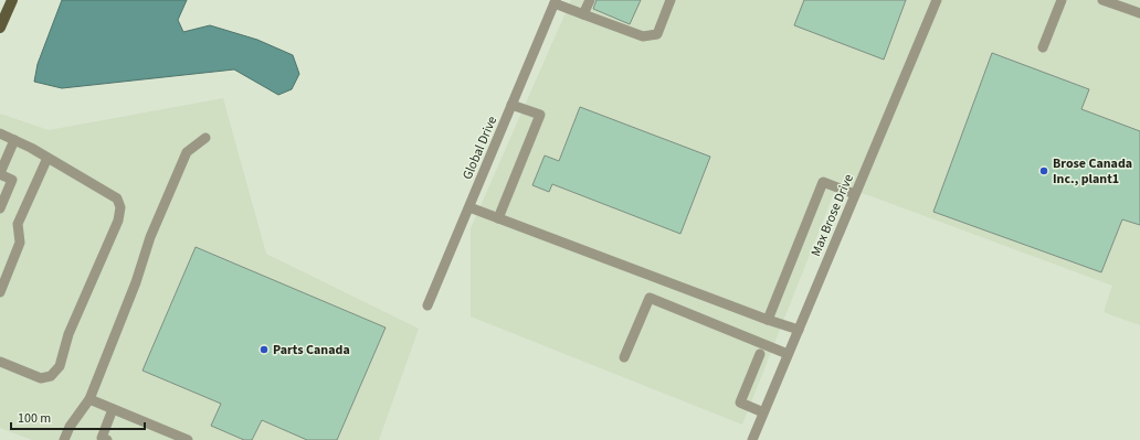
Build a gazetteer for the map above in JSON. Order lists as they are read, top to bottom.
{
  "streets": {
    "street": ["Global Drive", "Max Brose Drive"]
  },
  "places": ["Brose Canada Inc., plant1", "Parts Canada"],
  "scale_bar": "100 m"
}
